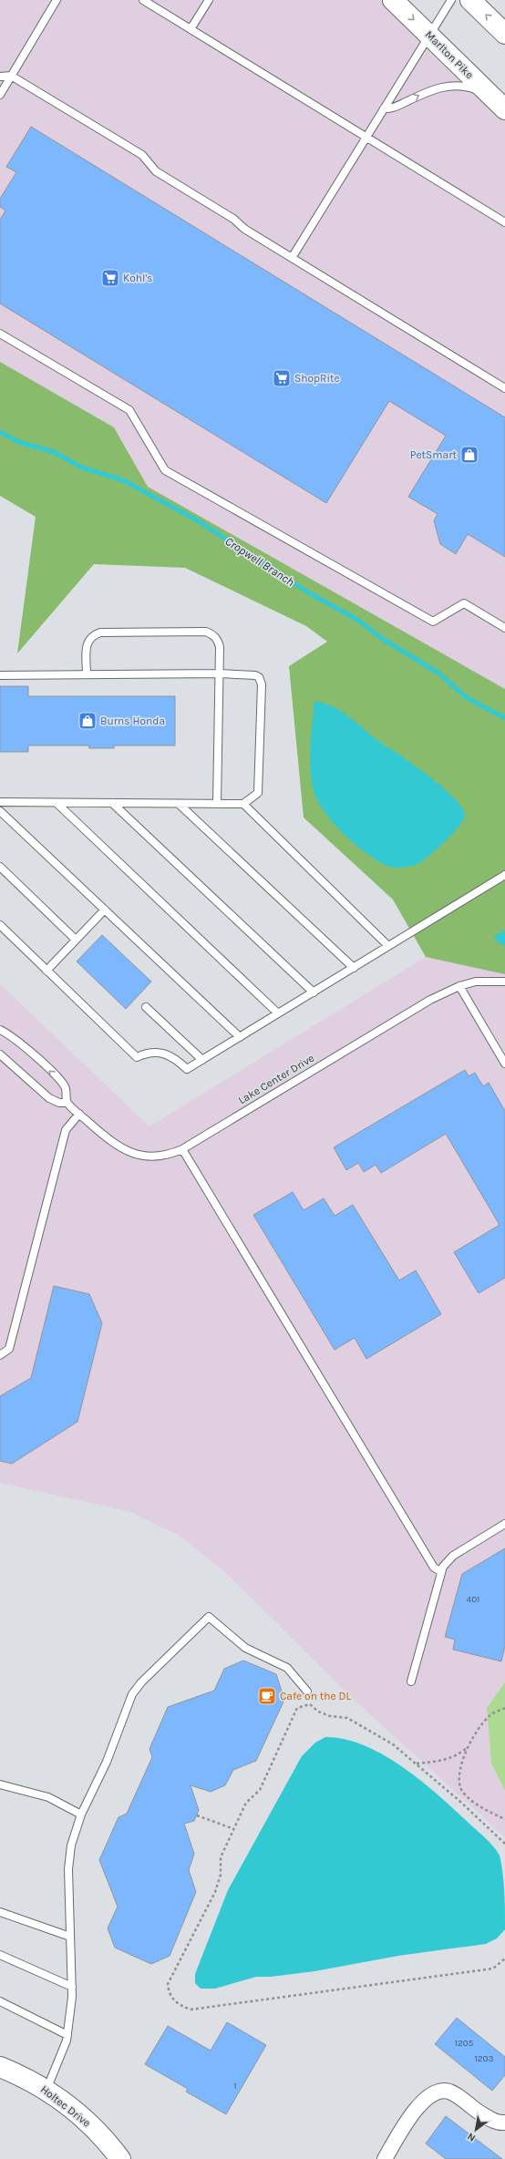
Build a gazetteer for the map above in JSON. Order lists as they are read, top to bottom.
{
  "streets": {
    "main road": ["Marlton Pike", "Holtec Drive"],
    "lane": ["Lake Center Drive"]
  },
  "water": ["Cropwell Branch"],
  "places": {
    "supermarket": ["Kohl's", "ShopRite"],
    "shop": ["PetSmart", "Burns Honda"],
    "cafe": ["Cafe on the DL"]
  },
  "house_numbers": [
    "401",
    "1205",
    "1203",
    "1"
  ],
  "north": "bottom left"
}
